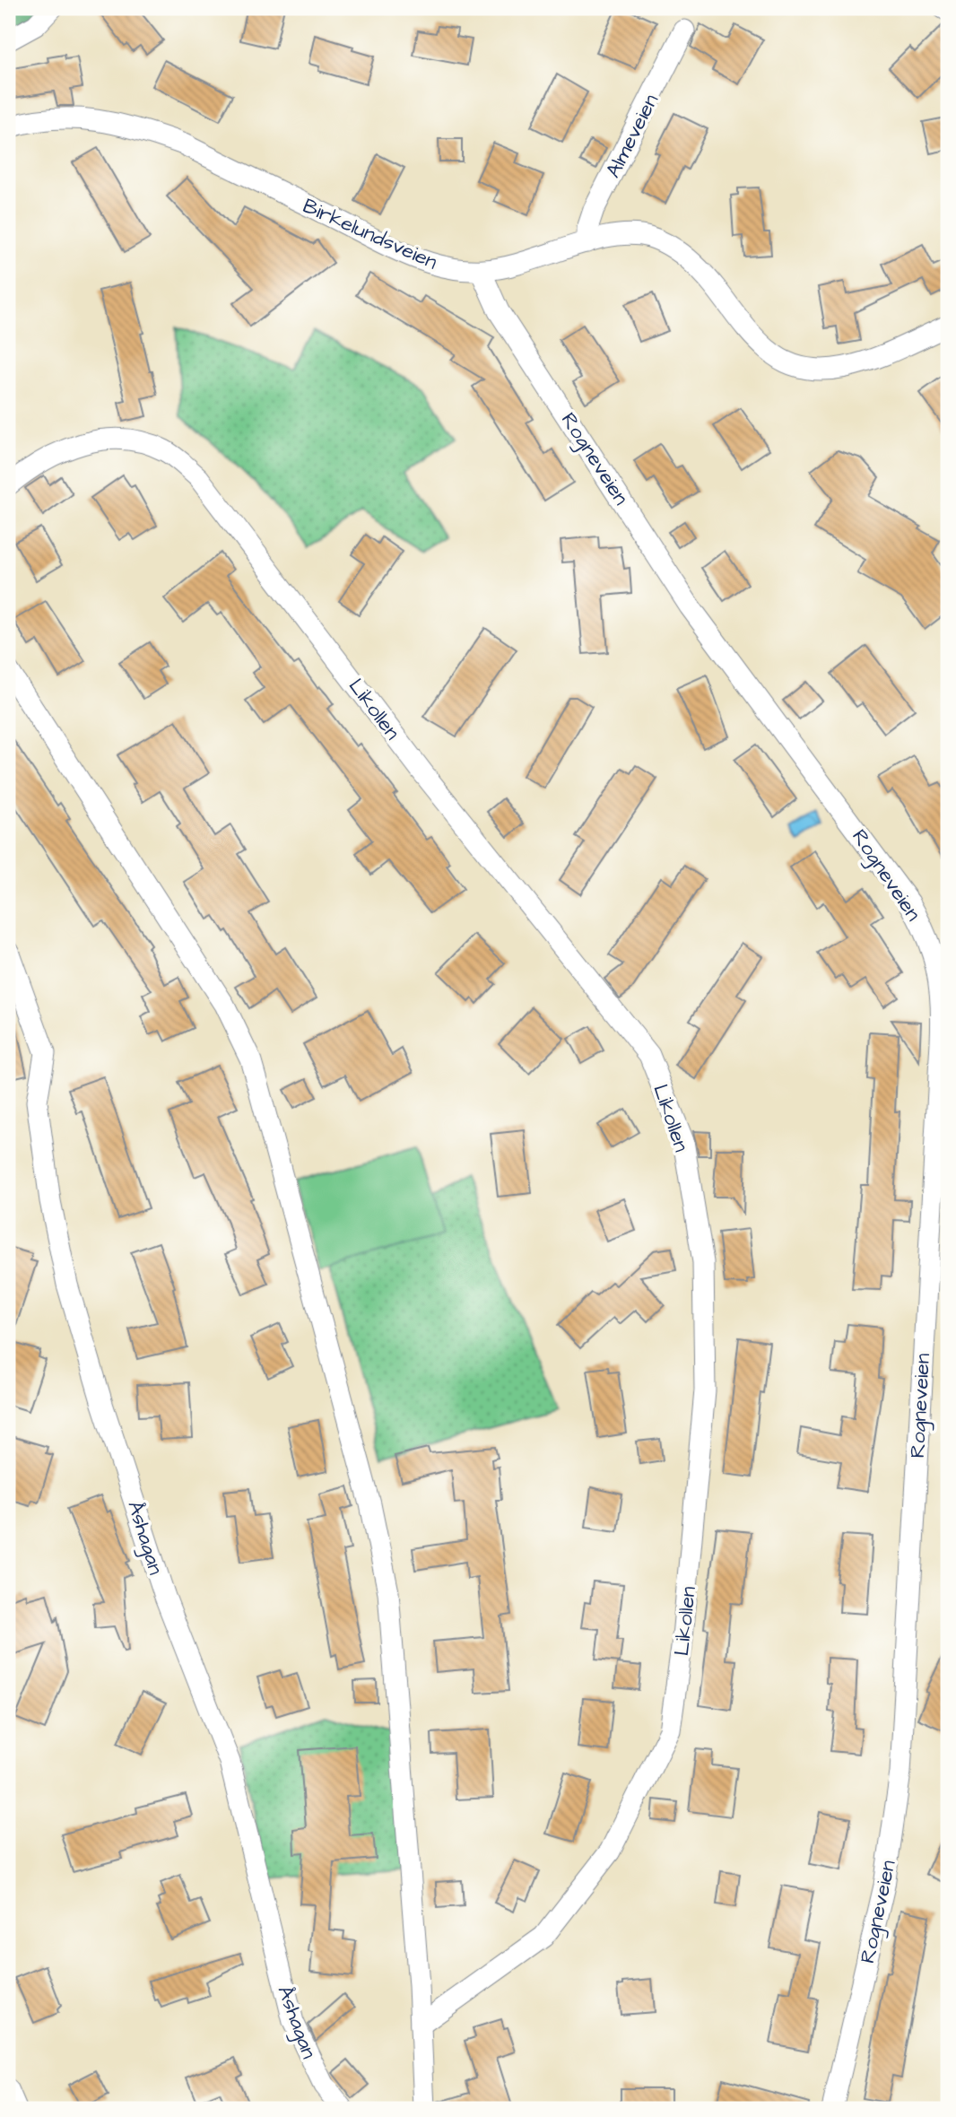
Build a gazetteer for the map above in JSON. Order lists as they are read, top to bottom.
{
  "streets": {
    "street": [
      "Almeveien",
      "Birkelundsveien",
      "Rogneveien",
      "Likollen",
      "Åshagan"
    ]
  },
  "crossings": [
    ["Almeveien", "Birkelundsveien"],
    ["Birkelundsveien", "Rogneveien"]
  ]
}
